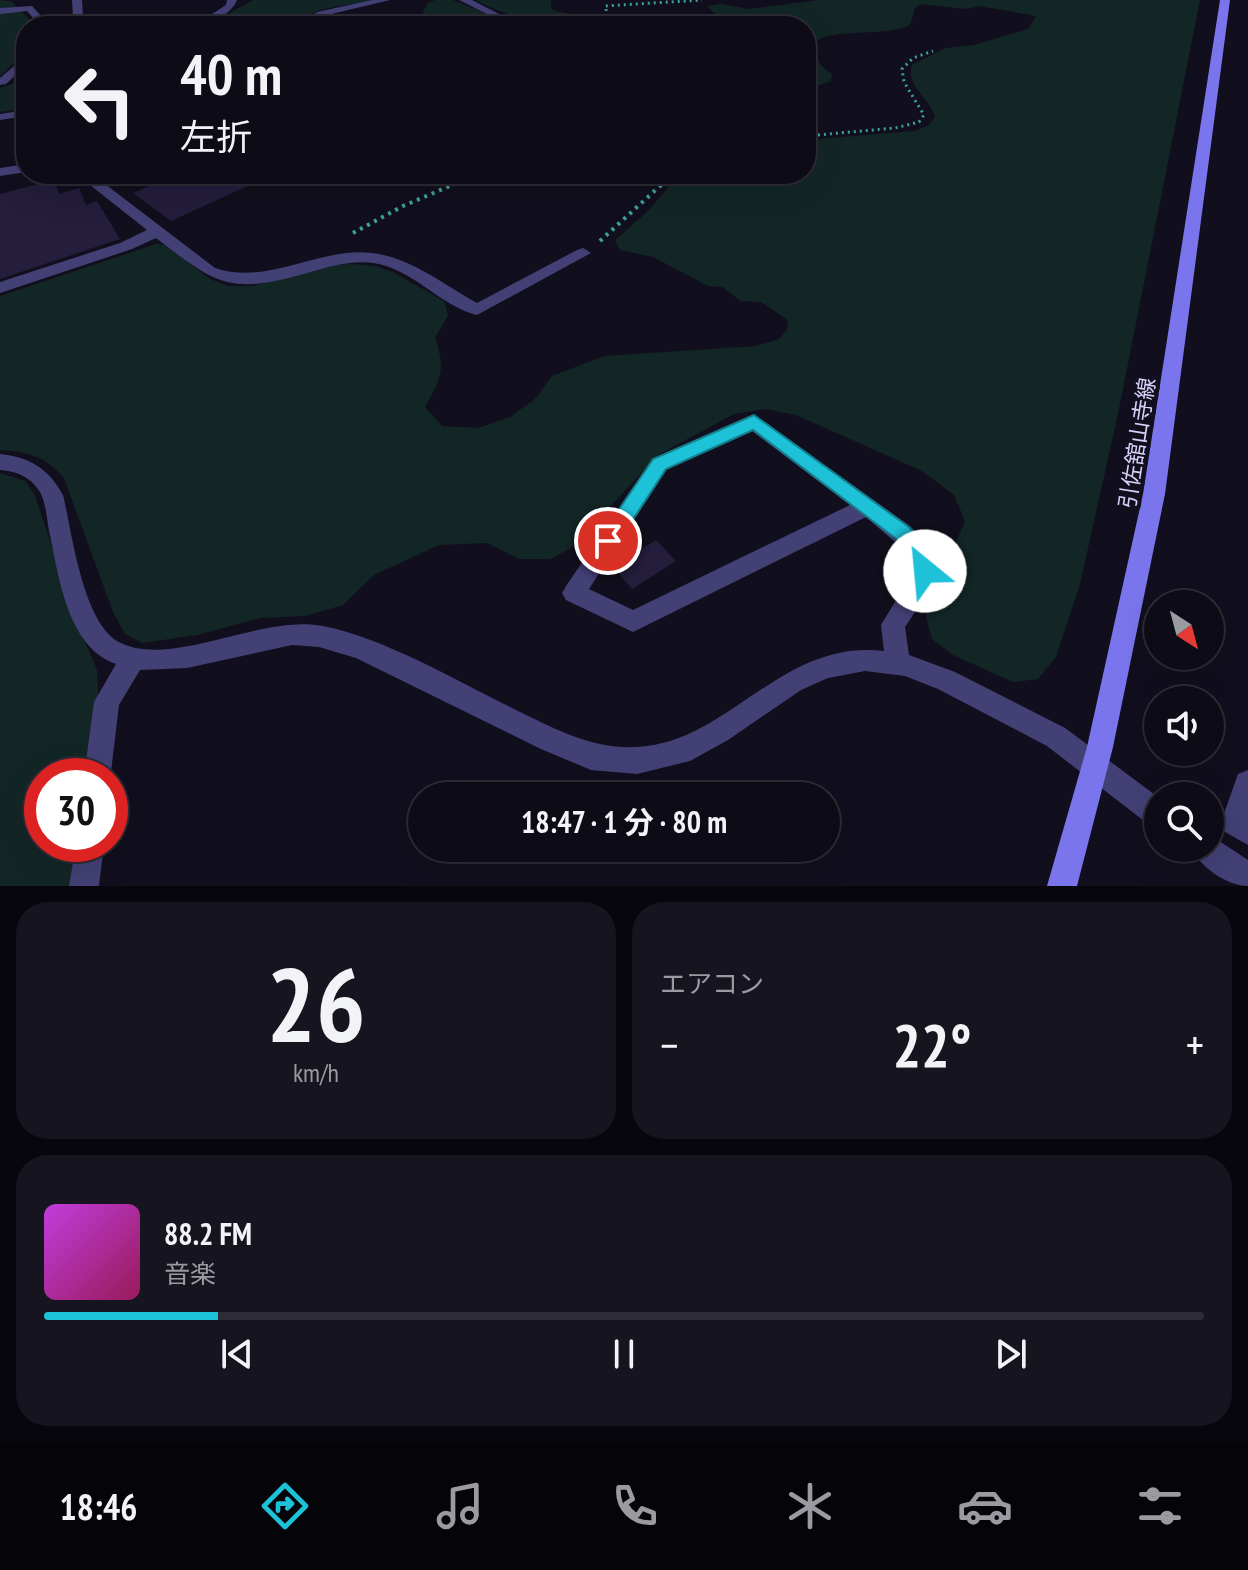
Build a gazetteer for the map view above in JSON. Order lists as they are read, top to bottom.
{
  "streets": {
    "main road": ["引佐舘山寺線"]
  },
  "north": "bottom right",
  "page": {
    "turn": ["40 m", "左折"],
    "limit": "30",
    "trip": "18:47 · 1 分 · 80 m",
    "tile": [
      ["26", "km/h"],
      "エアコン"
    ],
    "heat": ["−", "22°", "+"],
    "song": ["88.2 FM", "音楽"],
    "tabs": "18:46"
  }
}
